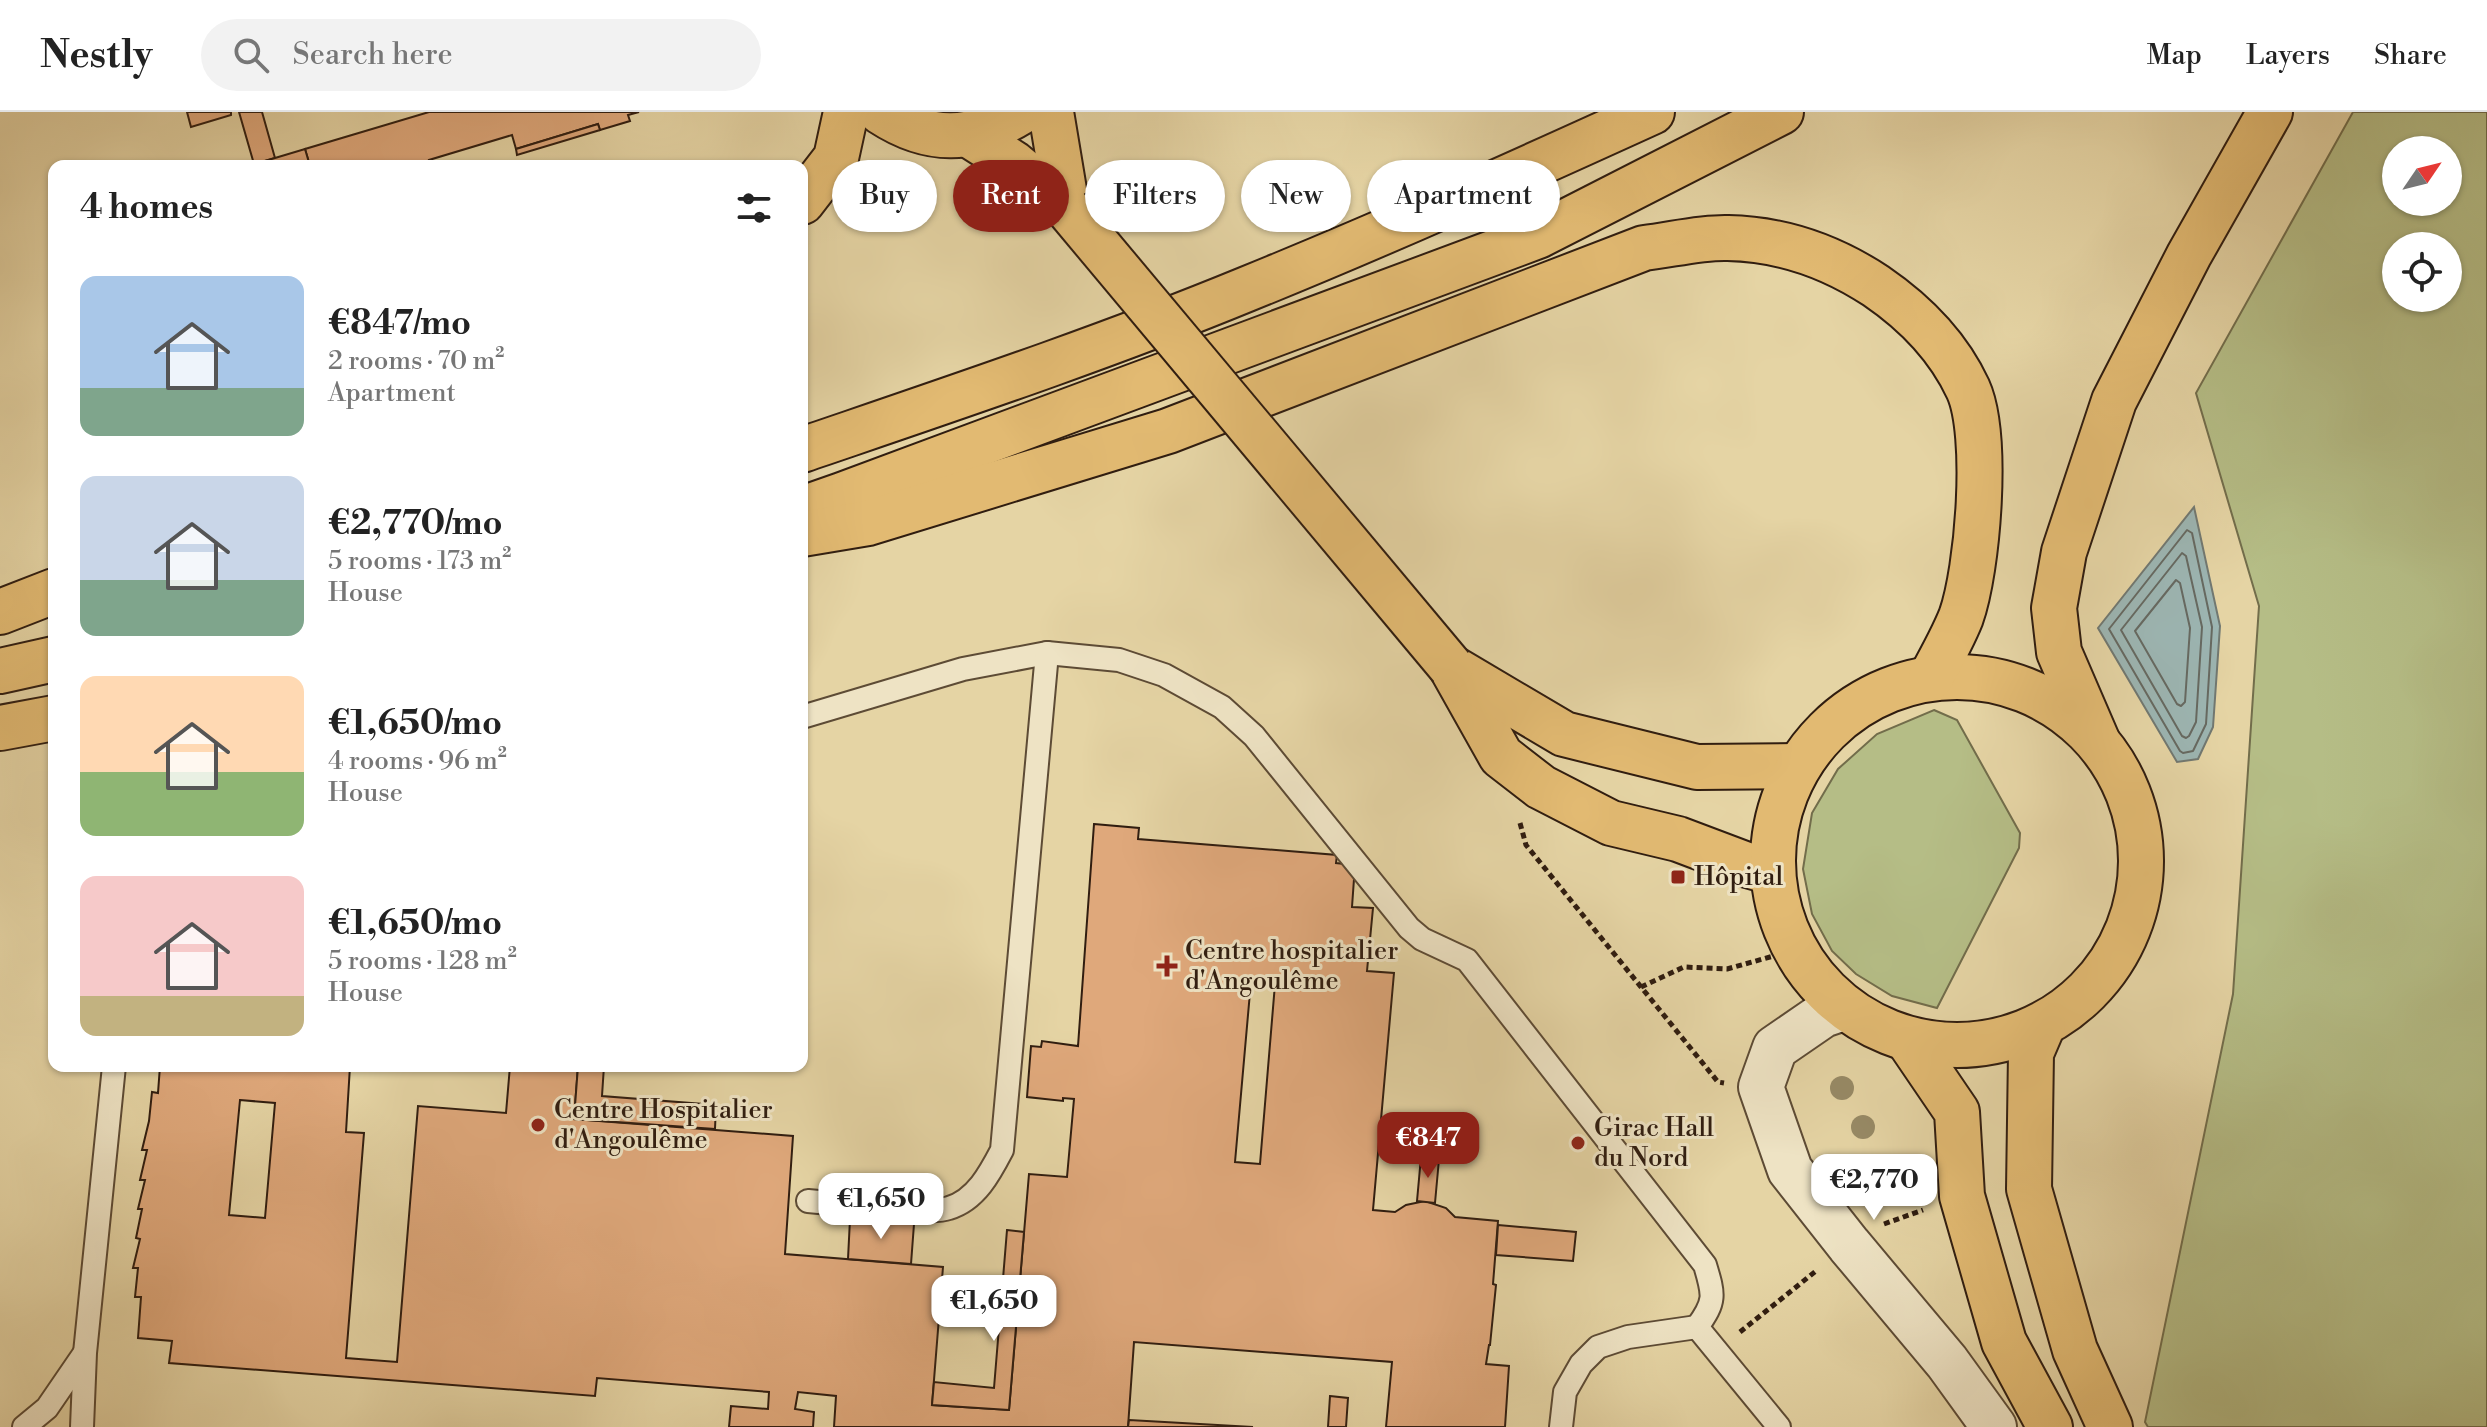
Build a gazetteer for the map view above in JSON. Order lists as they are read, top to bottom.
{
  "places": {
    "transit": ["Hôpital"],
    "health": ["Centre hospitalier d'Angoulême"],
    "other": ["Centre Hospitalier d'Angoulême", "Girac Hall du Nord"]
  },
  "north": "top right",
  "page": {
    "header": "Nestly",
    "search": "Search here",
    "nav": ["Map", "Layers", "Share"],
    "chip": [
      "Buy",
      "Rent",
      "Filters",
      "New",
      "Apartment"
    ],
    "heading": "4 homes",
    "list": [
      {
        "name": "€847/mo",
        "note": "2 rooms · 70 m² · Apartment"
      },
      {
        "name": "€2,770/mo",
        "note": "5 rooms · 173 m² · House"
      },
      {
        "name": "€1,650/mo",
        "note": "4 rooms · 96 m² · House"
      },
      {
        "name": "€1,650/mo",
        "note": "5 rooms · 128 m² · House"
      }
    ],
    "price": [
      "€847",
      "€2,770",
      "€1,650",
      "€1,650"
    ]
  }
}
